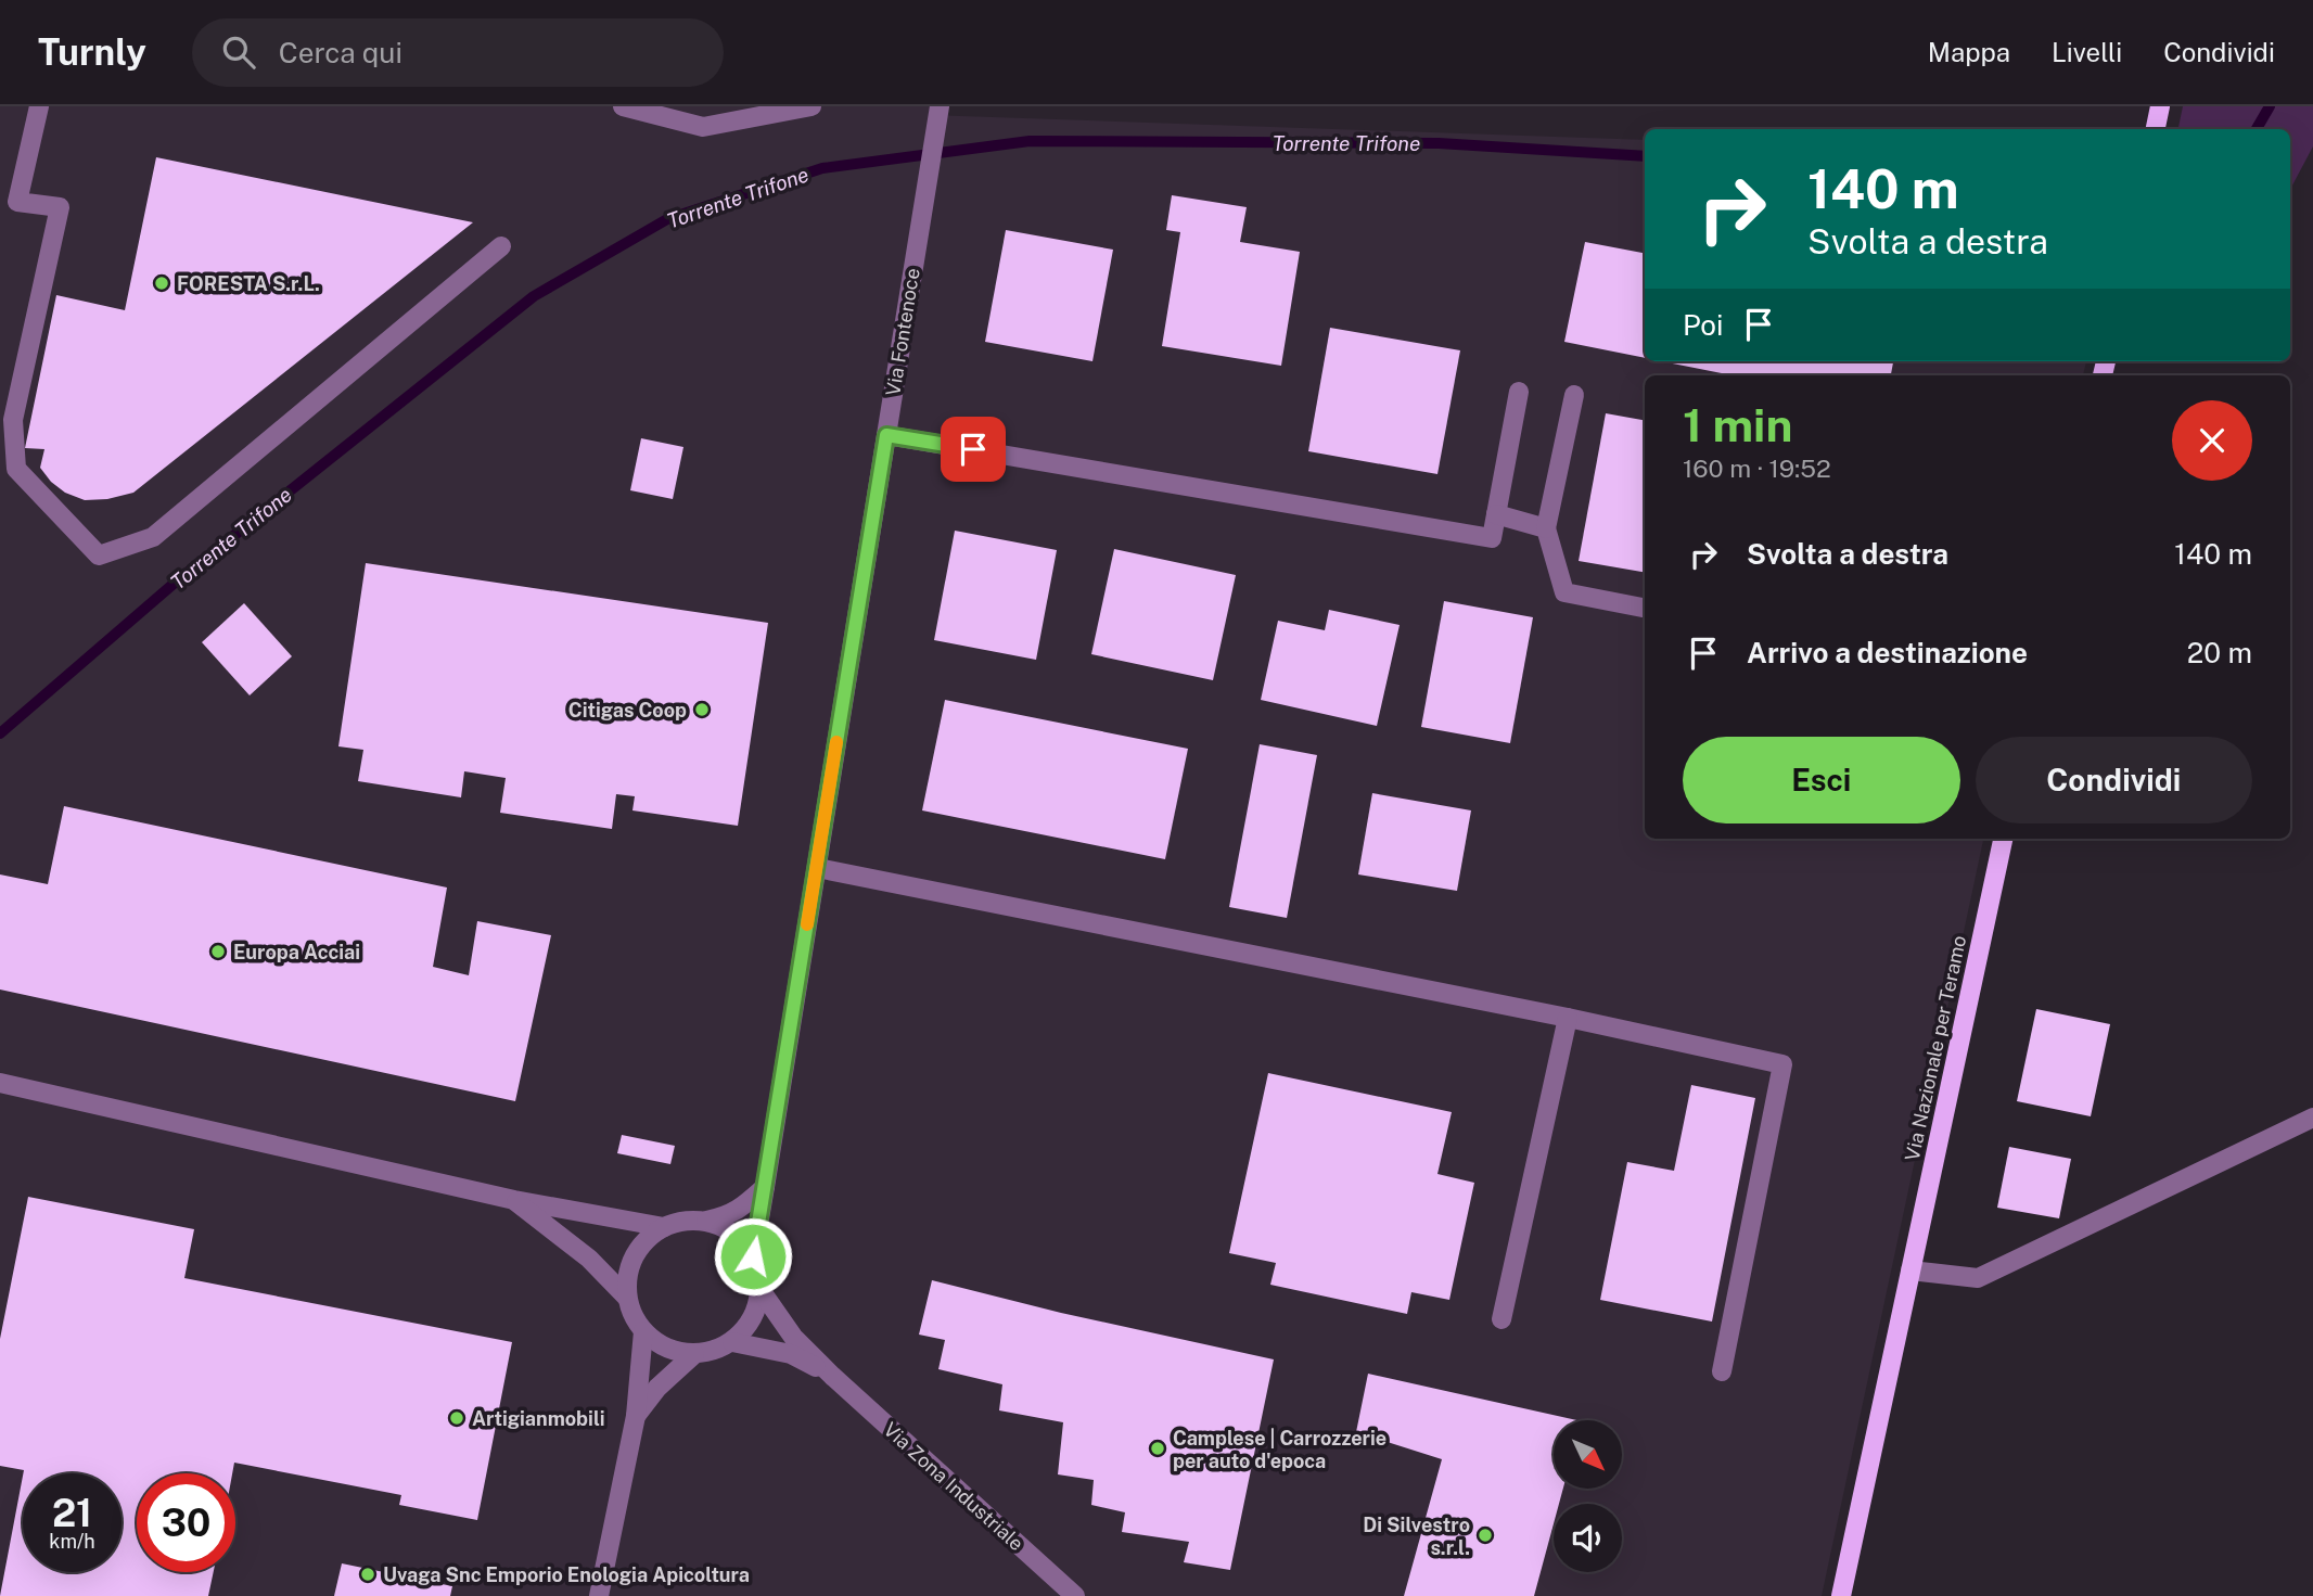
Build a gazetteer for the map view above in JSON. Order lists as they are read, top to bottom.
{
  "streets": {
    "main road": ["Via Nazionale per Teramo"],
    "street": ["Via Fontenoce", "Via Zona Industriale"]
  },
  "crossings": [
    ["Via Fontenoce", "Via Zona Industriale"]
  ],
  "water": ["Torrente Trifone"],
  "places": [
    "FORESTA S.r.L.",
    "Citigas Coop",
    "Europa Acciai",
    "Artigianmobili",
    "Camplese | Carrozzerie per auto d'epoca",
    "Di Silvestro s.r.l.",
    "Uvaga Snc Emporio Enologia Apicoltura"
  ],
  "north": "bottom right",
  "page": {
    "header": "Turnly",
    "search": "Cerca qui",
    "nav": ["Mappa", "Livelli", "Condividi"],
    "turn": ["140 m", "Svolta a destra"],
    "then": "Poi",
    "heading": ["1 min", "160 m · 19:52"],
    "list": [
      {
        "name": "Svolta a destra",
        "value": "140 m"
      },
      {
        "name": "Arrivo a destinazione",
        "value": "20 m"
      }
    ],
    "buttons": ["Esci", "Condividi"],
    "speed": "21 km/h",
    "limit": "30"
  }
}
